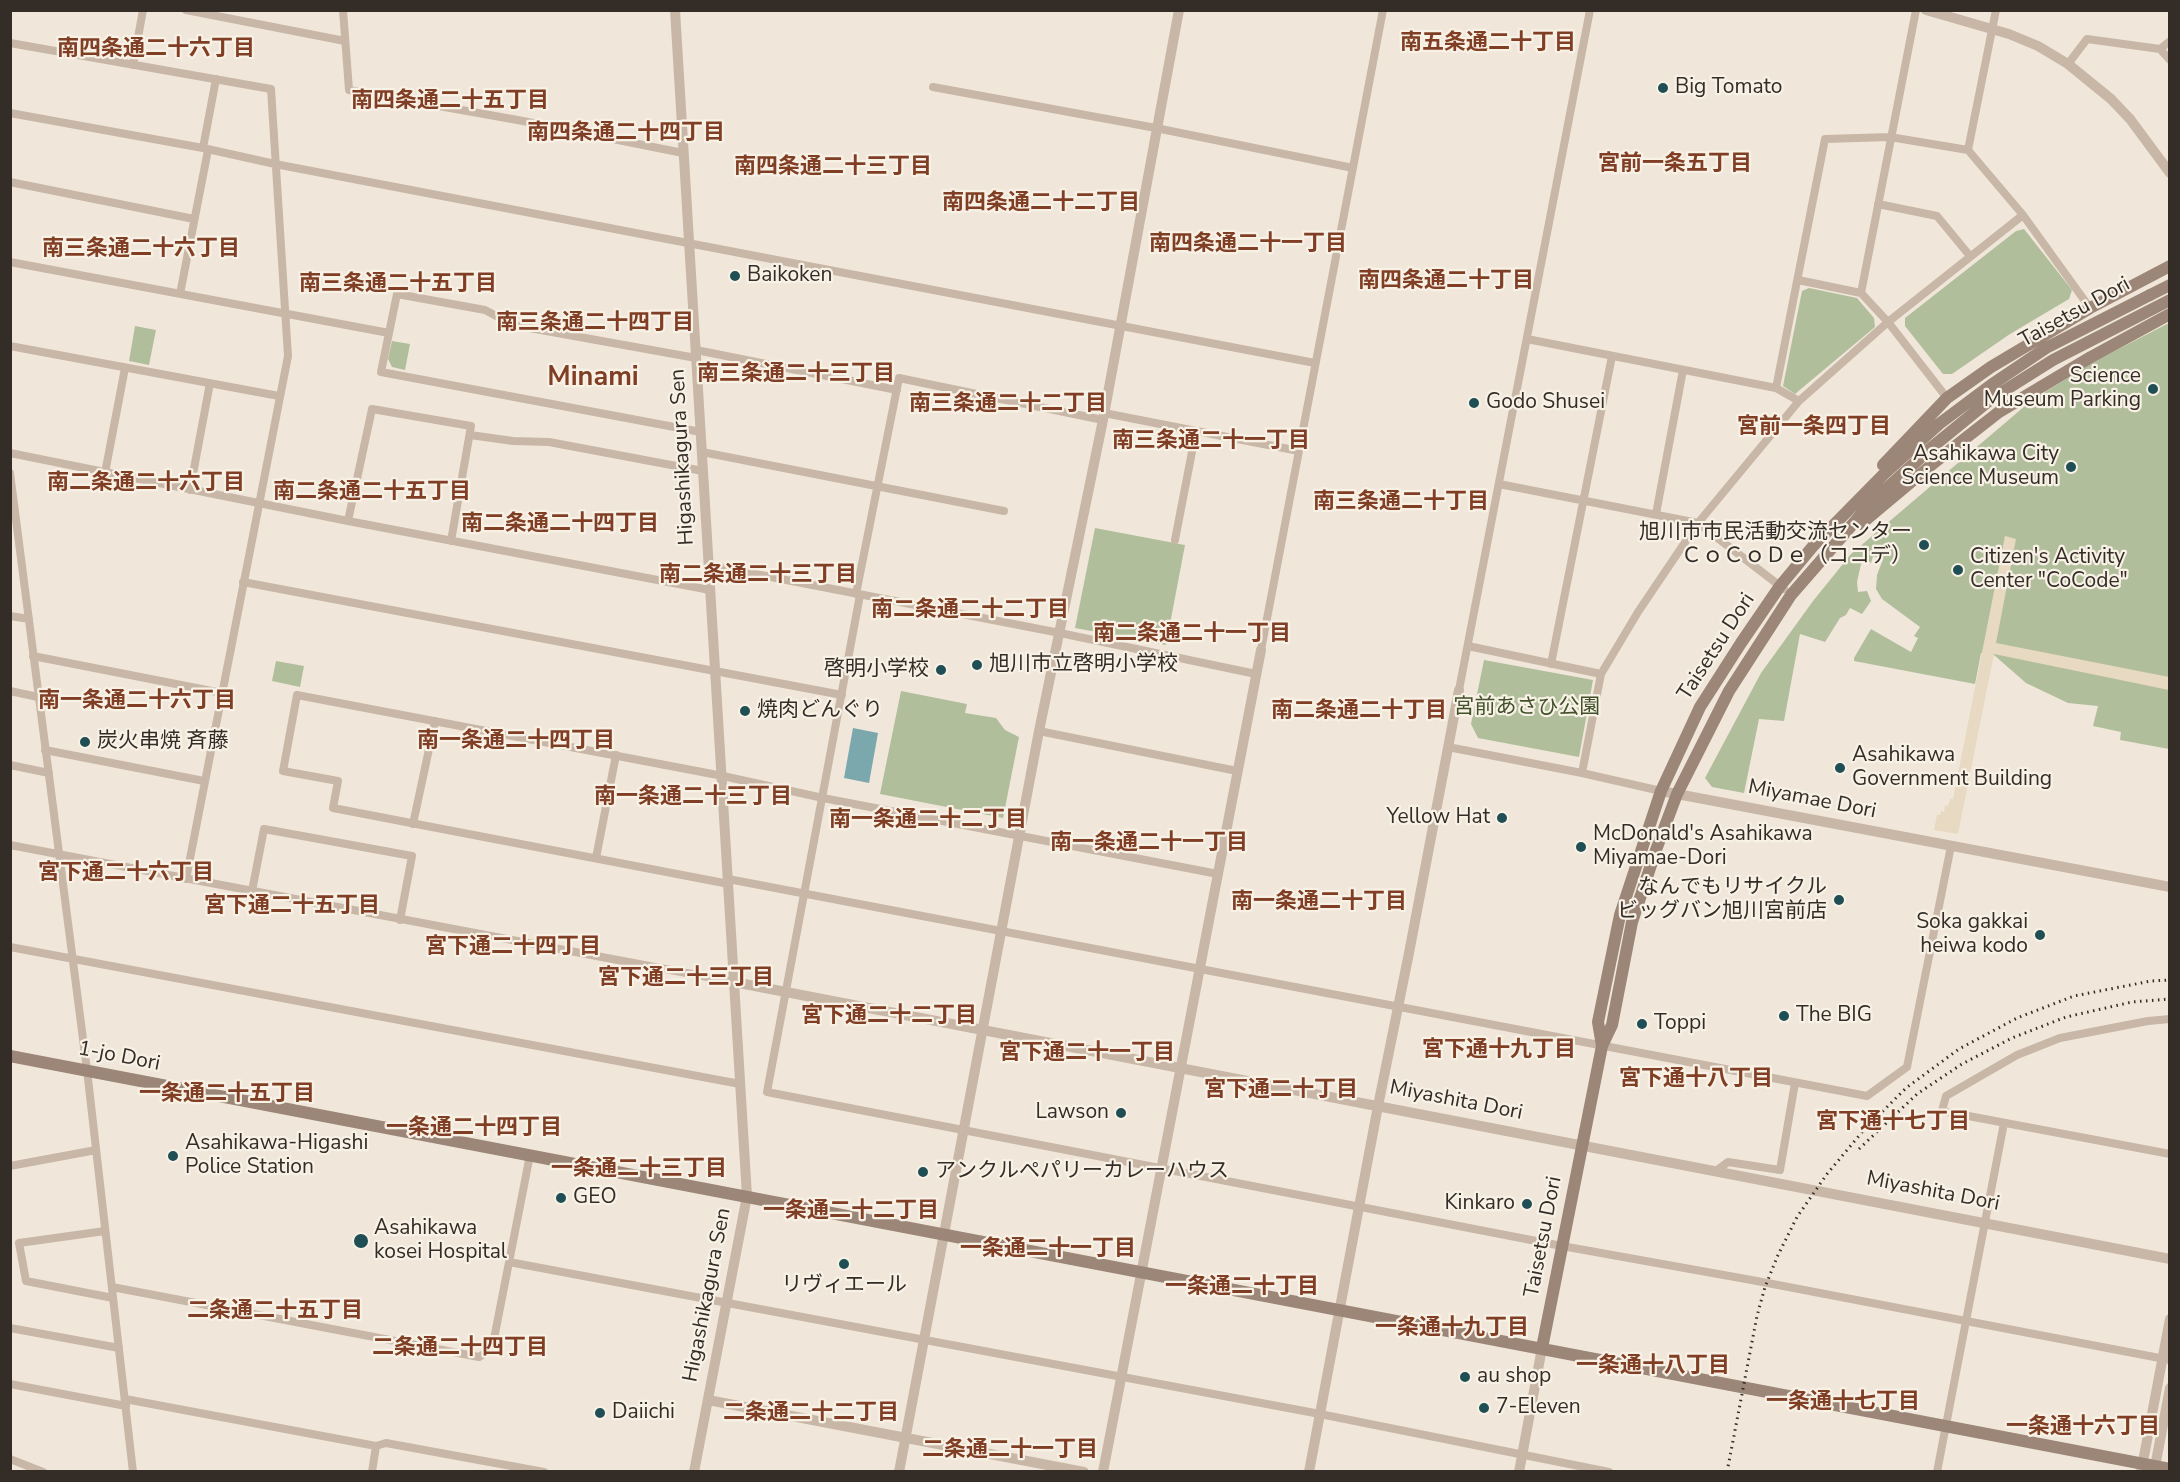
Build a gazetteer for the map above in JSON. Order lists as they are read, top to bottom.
{
  "streets": {
    "main road": ["Taisetsu Dori", "1-jo Dori"],
    "street": ["Higashikagura Sen", "Miyamae Dori", "Miyashita Dori"]
  },
  "crossings": [
    ["Taisetsu Dori", "Miyamae Dori"],
    ["Taisetsu Dori", "1-jo Dori"],
    ["Taisetsu Dori", "Miyashita Dori"],
    ["Higashikagura Sen", "1-jo Dori"],
    ["Higashikagura Sen", "Miyashita Dori"]
  ],
  "districts": [
    "南五条通二十丁目",
    "南四条通二十六丁目",
    "南四条通二十五丁目",
    "南四条通二十四丁目",
    "宮前一条五丁目",
    "南四条通二十三丁目",
    "南四条通二十二丁目",
    "南四条通二十一丁目",
    "南三条通二十六丁目",
    "南四条通二十丁目",
    "南三条通二十五丁目",
    "南三条通二十四丁目",
    "南三条通二十三丁目",
    "Minami",
    "南三条通二十二丁目",
    "宮前一条四丁目",
    "南三条通二十一丁目",
    "南二条通二十六丁目",
    "南二条通二十五丁目",
    "南三条通二十丁目",
    "南二条通二十四丁目",
    "南二条通二十三丁目",
    "南二条通二十二丁目",
    "南二条通二十一丁目",
    "南一条通二十六丁目",
    "南二条通二十丁目",
    "南一条通二十四丁目",
    "南一条通二十三丁目",
    "南一条通二十二丁目",
    "南一条通二十一丁目",
    "宮下通二十六丁目",
    "南一条通二十丁目",
    "宮下通二十五丁目",
    "宮下通二十四丁目",
    "宮下通二十三丁目",
    "宮下通二十二丁目",
    "宮下通十九丁目",
    "宮下通二十一丁目",
    "宮下通十八丁目",
    "宮下通二十丁目",
    "一条通二十五丁目",
    "宮下通十七丁目",
    "一条通二十四丁目",
    "一条通二十三丁目",
    "一条通二十二丁目",
    "一条通二十一丁目",
    "一条通二十丁目",
    "二条通二十五丁目",
    "一条通十九丁目",
    "二条通二十四丁目",
    "一条通十八丁目",
    "一条通十七丁目",
    "二条通二十二丁目",
    "一条通十六丁目",
    "二条通二十一丁目"
  ],
  "parks": ["宮前あさひ公園"],
  "places": [
    "Big Tomato",
    "Baikoken",
    "Science Museum Parking",
    "Godo Shusei",
    "Asahikawa City Science Museum",
    "旭川市市民活動交流センター ＣｏＣｏＤｅ（ココデ）",
    "Citizen's Activity Center \"CoCode\"",
    "旭川市立啓明小学校",
    "啓明小学校",
    "焼肉どんぐり",
    "炭火串焼 斉藤",
    "Asahikawa Government Building",
    "Yellow Hat",
    "McDonald's Asahikawa Miyamae-Dori",
    "なんでもリサイクル ビッグバン旭川宮前店",
    "Soka gakkai heiwa kodo",
    "The BIG",
    "Toppi",
    "Lawson",
    "Asahikawa-Higashi Police Station",
    "アンクルぺパリーカレーハウス",
    "GEO",
    "Kinkaro",
    "Asahikawa kosei Hospital",
    "リヴィエール",
    "au shop",
    "7-Eleven",
    "Daiichi"
  ]
}
